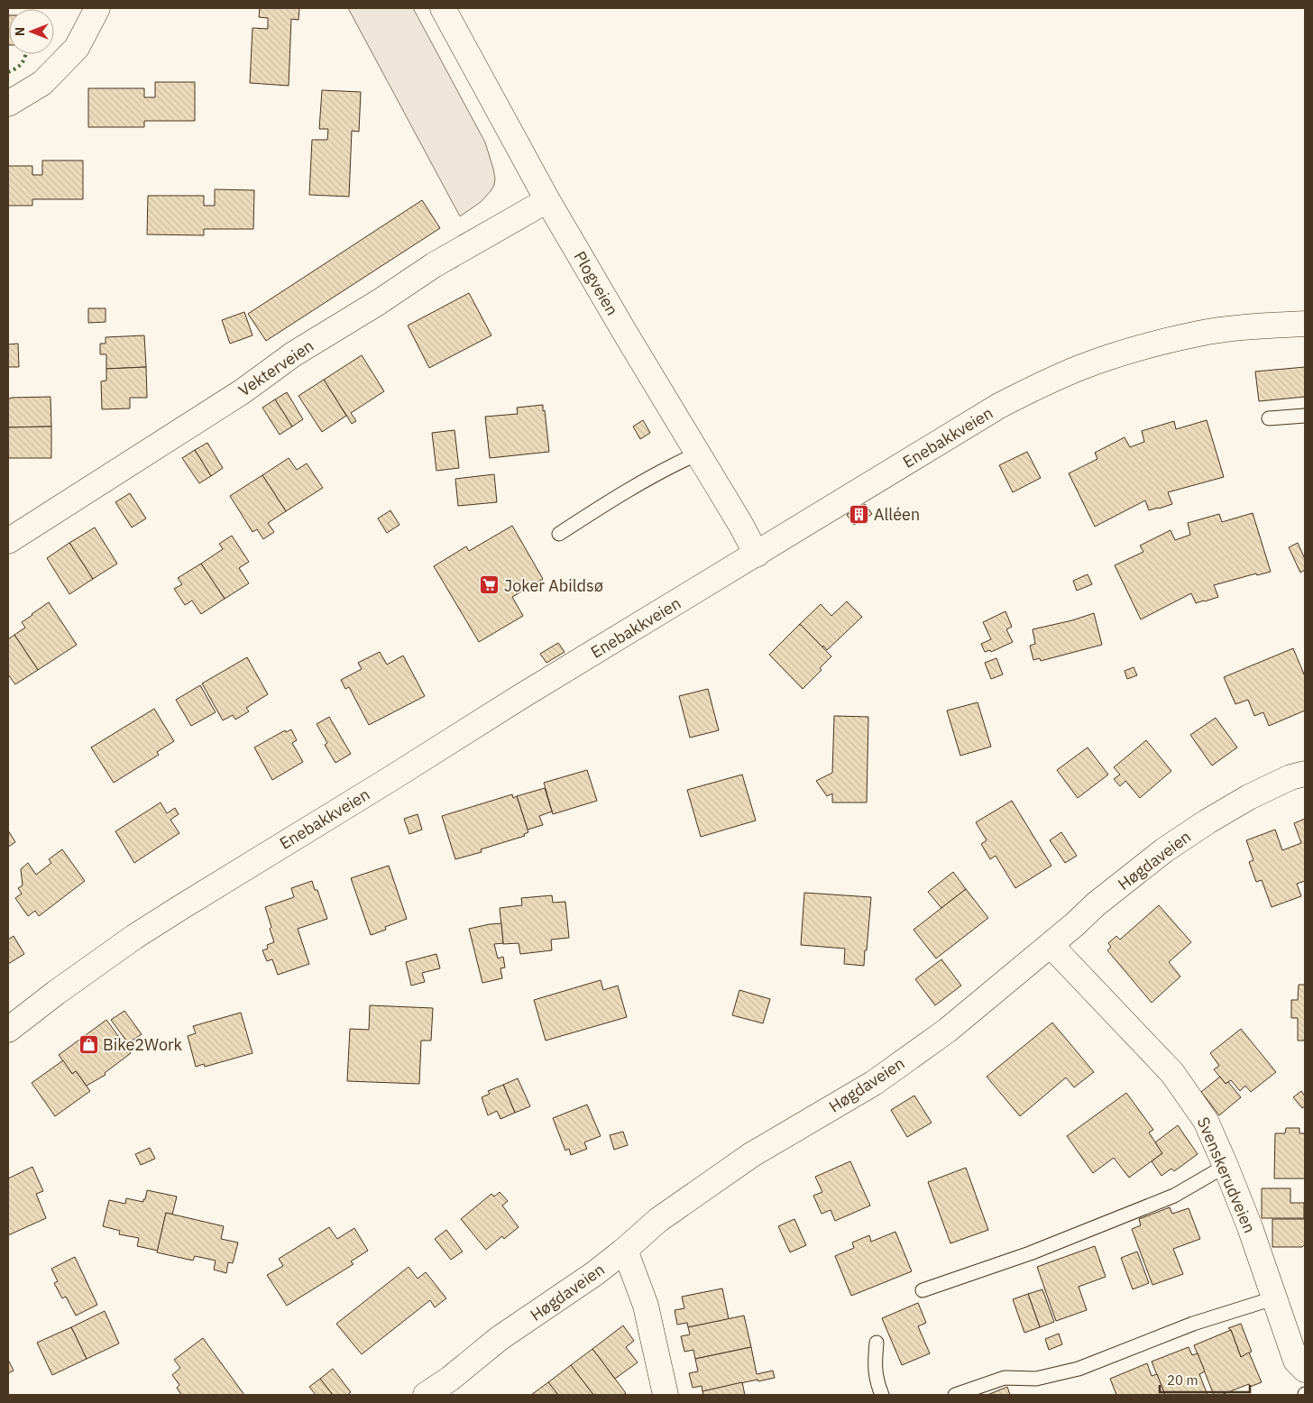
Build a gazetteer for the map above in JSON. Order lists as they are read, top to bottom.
{
  "streets": {
    "street": [
      "Plogveien",
      "Vekterveien",
      "Enebakkveien",
      "Høgdaveien",
      "Svenskerudveien"
    ]
  },
  "crossings": [
    ["Plogveien", "Vekterveien"],
    ["Plogveien", "Enebakkveien"],
    ["Høgdaveien", "Svenskerudveien"]
  ],
  "places": {
    "building": ["Alléen"],
    "supermarket": ["Joker Abildsø"],
    "shop": ["Bike2Work"]
  },
  "scale_bar": "20 m",
  "north": "left"
}
